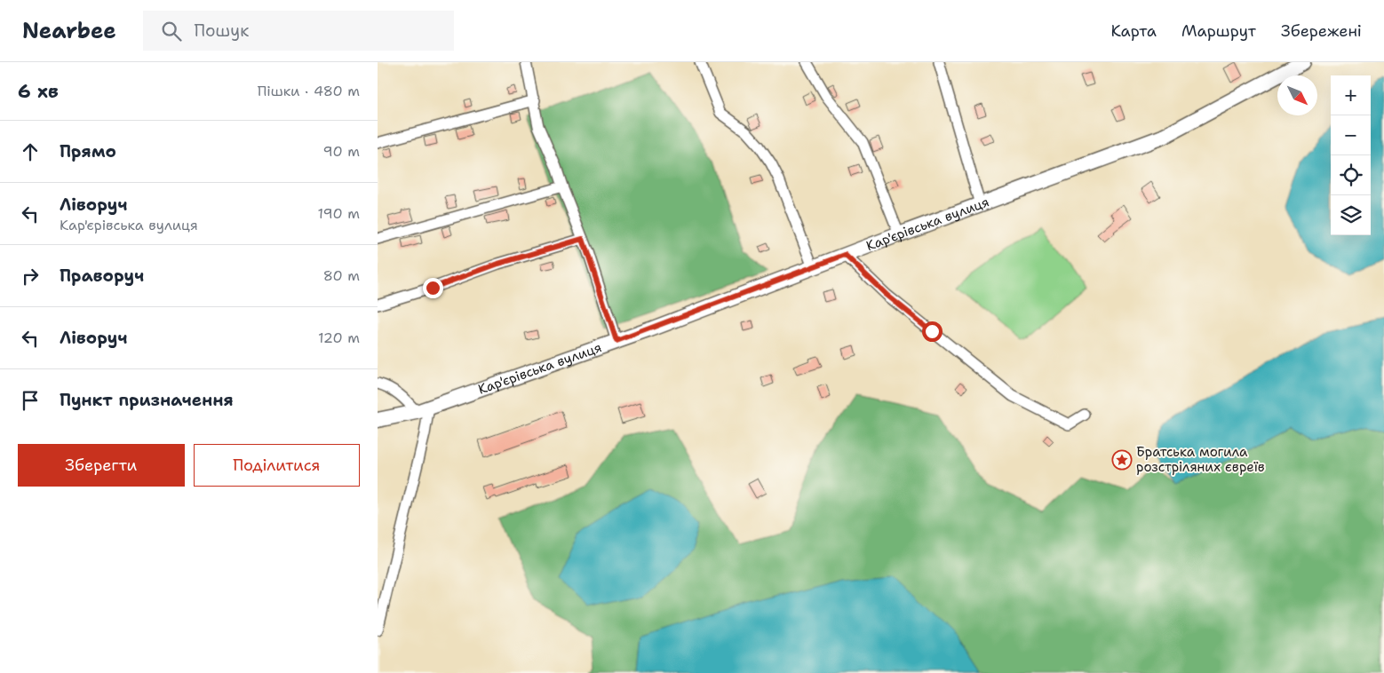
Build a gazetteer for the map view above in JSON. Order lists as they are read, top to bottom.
{
  "streets": {
    "street": ["Кар'єрівська вулиця"]
  },
  "places": {
    "place": ["Братська могила розстріляних євреїв"]
  },
  "north": "bottom right",
  "page": {
    "header": "Nearbee",
    "search": "Пошук",
    "nav": ["Карта", "Маршрут", "Збережені"],
    "heading": ["6 хв", "Пішки · 480 m"],
    "map_buttons": ["+", "−"],
    "list": [
      ["Прямо", "90 m"],
      ["Ліворуч", "Кар'єрівська вулиця", "190 m"],
      ["Праворуч", "80 m"],
      ["Ліворуч", "120 m"],
      "Пункт призначення"
    ],
    "buttons": ["Зберегти", "Поділитися"]
  }
}
